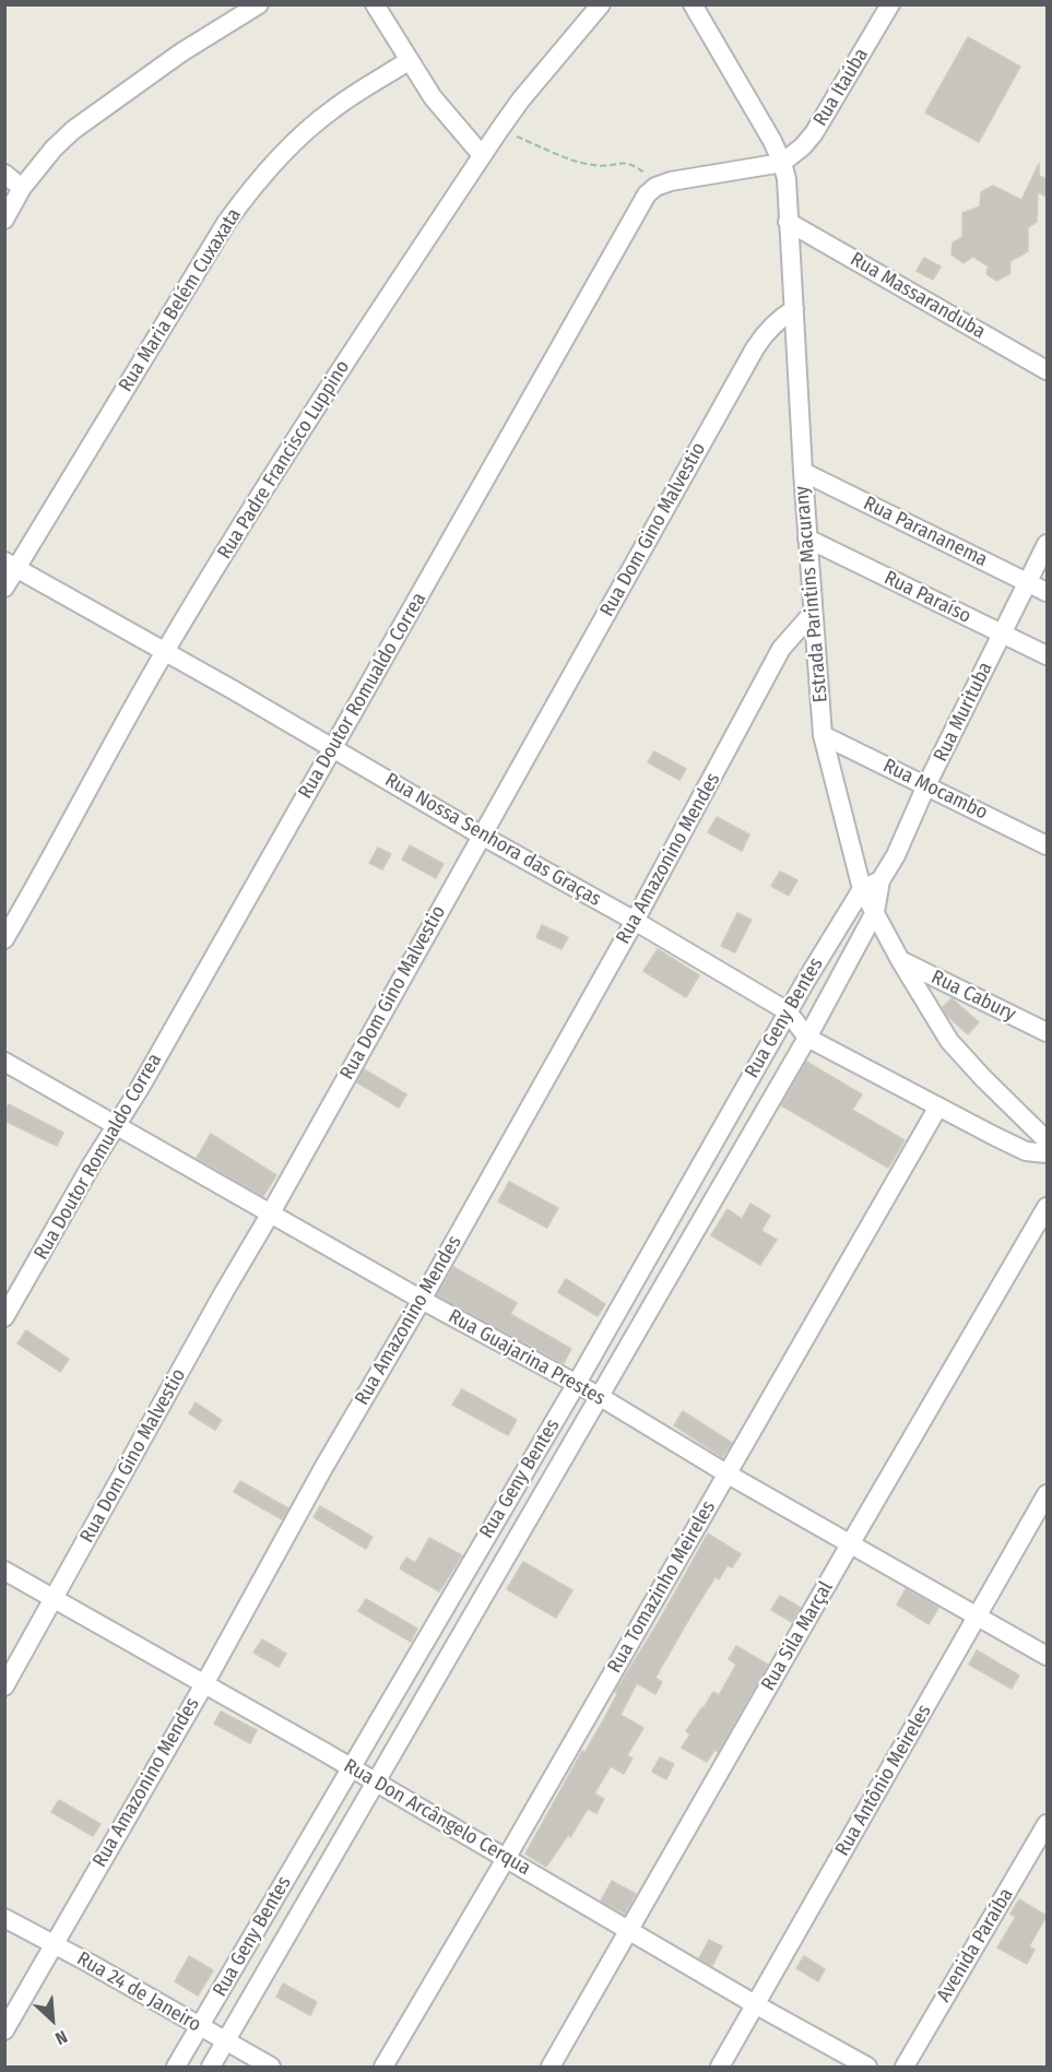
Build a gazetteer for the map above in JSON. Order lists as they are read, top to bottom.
{
  "streets": {
    "street": [
      "Rua Itaúba",
      "Rua Massaranduba",
      "Rua Maria Belém Cuxaxata",
      "Rua Padre Francisco Luppino",
      "Rua Dom Gino Malvestio",
      "Rua Parananema",
      "Estrada Parintins Macurany",
      "Rua Paraíso",
      "Rua Doutor Romualdo Correa",
      "Rua Murituba",
      "Rua Mocambo",
      "Rua Nossa Senhora das Graças",
      "Rua Amazonino Mendes",
      "Rua Cabury",
      "Rua Geny Bentes",
      "Rua Guajarina Prestes",
      "Rua Tomazinho Meireles",
      "Rua Sila Marçal",
      "Rua Antônio Meireles",
      "Rua Don Arcângelo Cerqua",
      "Avenida Paraíba",
      "Rua 24 de Janeiro"
    ]
  },
  "crossings": [
    ["Rua Itaúba", "Estrada Parintins Macurany"],
    ["Rua Massaranduba", "Estrada Parintins Macurany"],
    ["Rua Maria Belém Cuxaxata", "Rua Nossa Senhora das Graças"],
    ["Rua Padre Francisco Luppino", "Rua Nossa Senhora das Graças"],
    ["Rua Dom Gino Malvestio", "Estrada Parintins Macurany"],
    ["Rua Dom Gino Malvestio", "Rua Nossa Senhora das Graças"],
    ["Rua Dom Gino Malvestio", "Rua Guajarina Prestes"],
    ["Rua Dom Gino Malvestio", "Rua Don Arcângelo Cerqua"],
    ["Rua Parananema", "Estrada Parintins Macurany"],
    ["Rua Parananema", "Rua Murituba"],
    ["Estrada Parintins Macurany", "Rua Paraíso"],
    ["Estrada Parintins Macurany", "Rua Murituba"],
    ["Estrada Parintins Macurany", "Rua Mocambo"],
    ["Estrada Parintins Macurany", "Rua Amazonino Mendes"],
    ["Estrada Parintins Macurany", "Rua Cabury"],
    ["Estrada Parintins Macurany", "Rua Geny Bentes"],
    ["Rua Paraíso", "Rua Murituba"],
    ["Rua Doutor Romualdo Correa", "Rua Nossa Senhora das Graças"],
    ["Rua Doutor Romualdo Correa", "Rua Guajarina Prestes"],
    ["Rua Murituba", "Rua Mocambo"],
    ["Rua Murituba", "Rua Geny Bentes"],
    ["Rua Nossa Senhora das Graças", "Rua Amazonino Mendes"],
    ["Rua Nossa Senhora das Graças", "Rua Geny Bentes"],
    ["Rua Nossa Senhora das Graças", "Rua Tomazinho Meireles"],
    ["Rua Amazonino Mendes", "Rua Guajarina Prestes"],
    ["Rua Amazonino Mendes", "Rua Don Arcângelo Cerqua"],
    ["Rua Amazonino Mendes", "Rua 24 de Janeiro"],
    ["Rua Geny Bentes", "Rua Guajarina Prestes"],
    ["Rua Geny Bentes", "Rua Don Arcângelo Cerqua"],
    ["Rua Geny Bentes", "Rua 24 de Janeiro"],
    ["Rua Guajarina Prestes", "Rua Tomazinho Meireles"],
    ["Rua Guajarina Prestes", "Rua Sila Marçal"],
    ["Rua Guajarina Prestes", "Rua Antônio Meireles"],
    ["Rua Tomazinho Meireles", "Rua Don Arcângelo Cerqua"],
    ["Rua Sila Marçal", "Rua Don Arcângelo Cerqua"],
    ["Rua Antônio Meireles", "Rua Don Arcângelo Cerqua"]
  ],
  "north": "bottom right"
}
